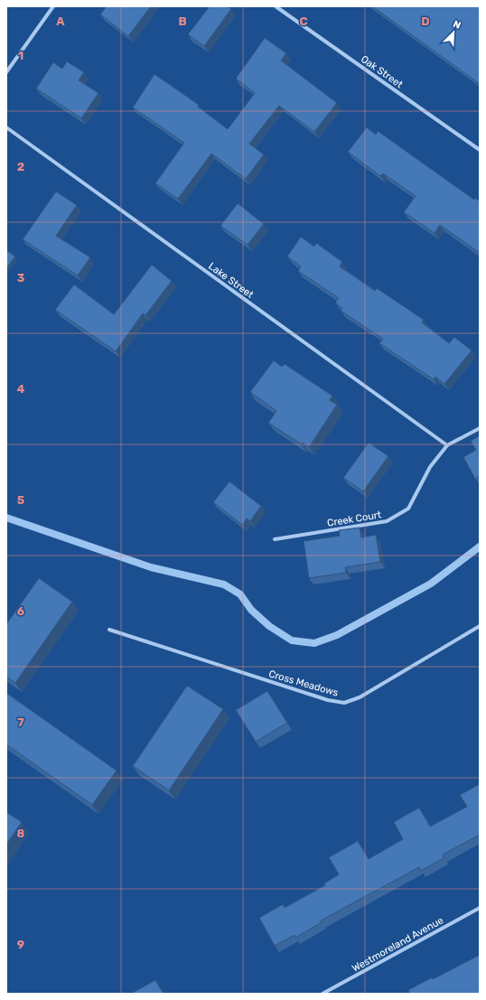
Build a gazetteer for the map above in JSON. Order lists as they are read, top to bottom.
{
  "streets": {
    "street": [
      "Oak Street",
      "Lake Street",
      "Creek Court",
      "Cross Meadows",
      "Westmoreland Avenue"
    ]
  },
  "crossings": [
    ["Lake Street", "Creek Court"]
  ],
  "north": "top right",
  "grid": {
    "columns": [
      "A",
      "B",
      "C",
      "D"
    ],
    "rows": [
      "1",
      "2",
      "3",
      "4",
      "5",
      "6",
      "7",
      "8",
      "9"
    ]
  }
}
